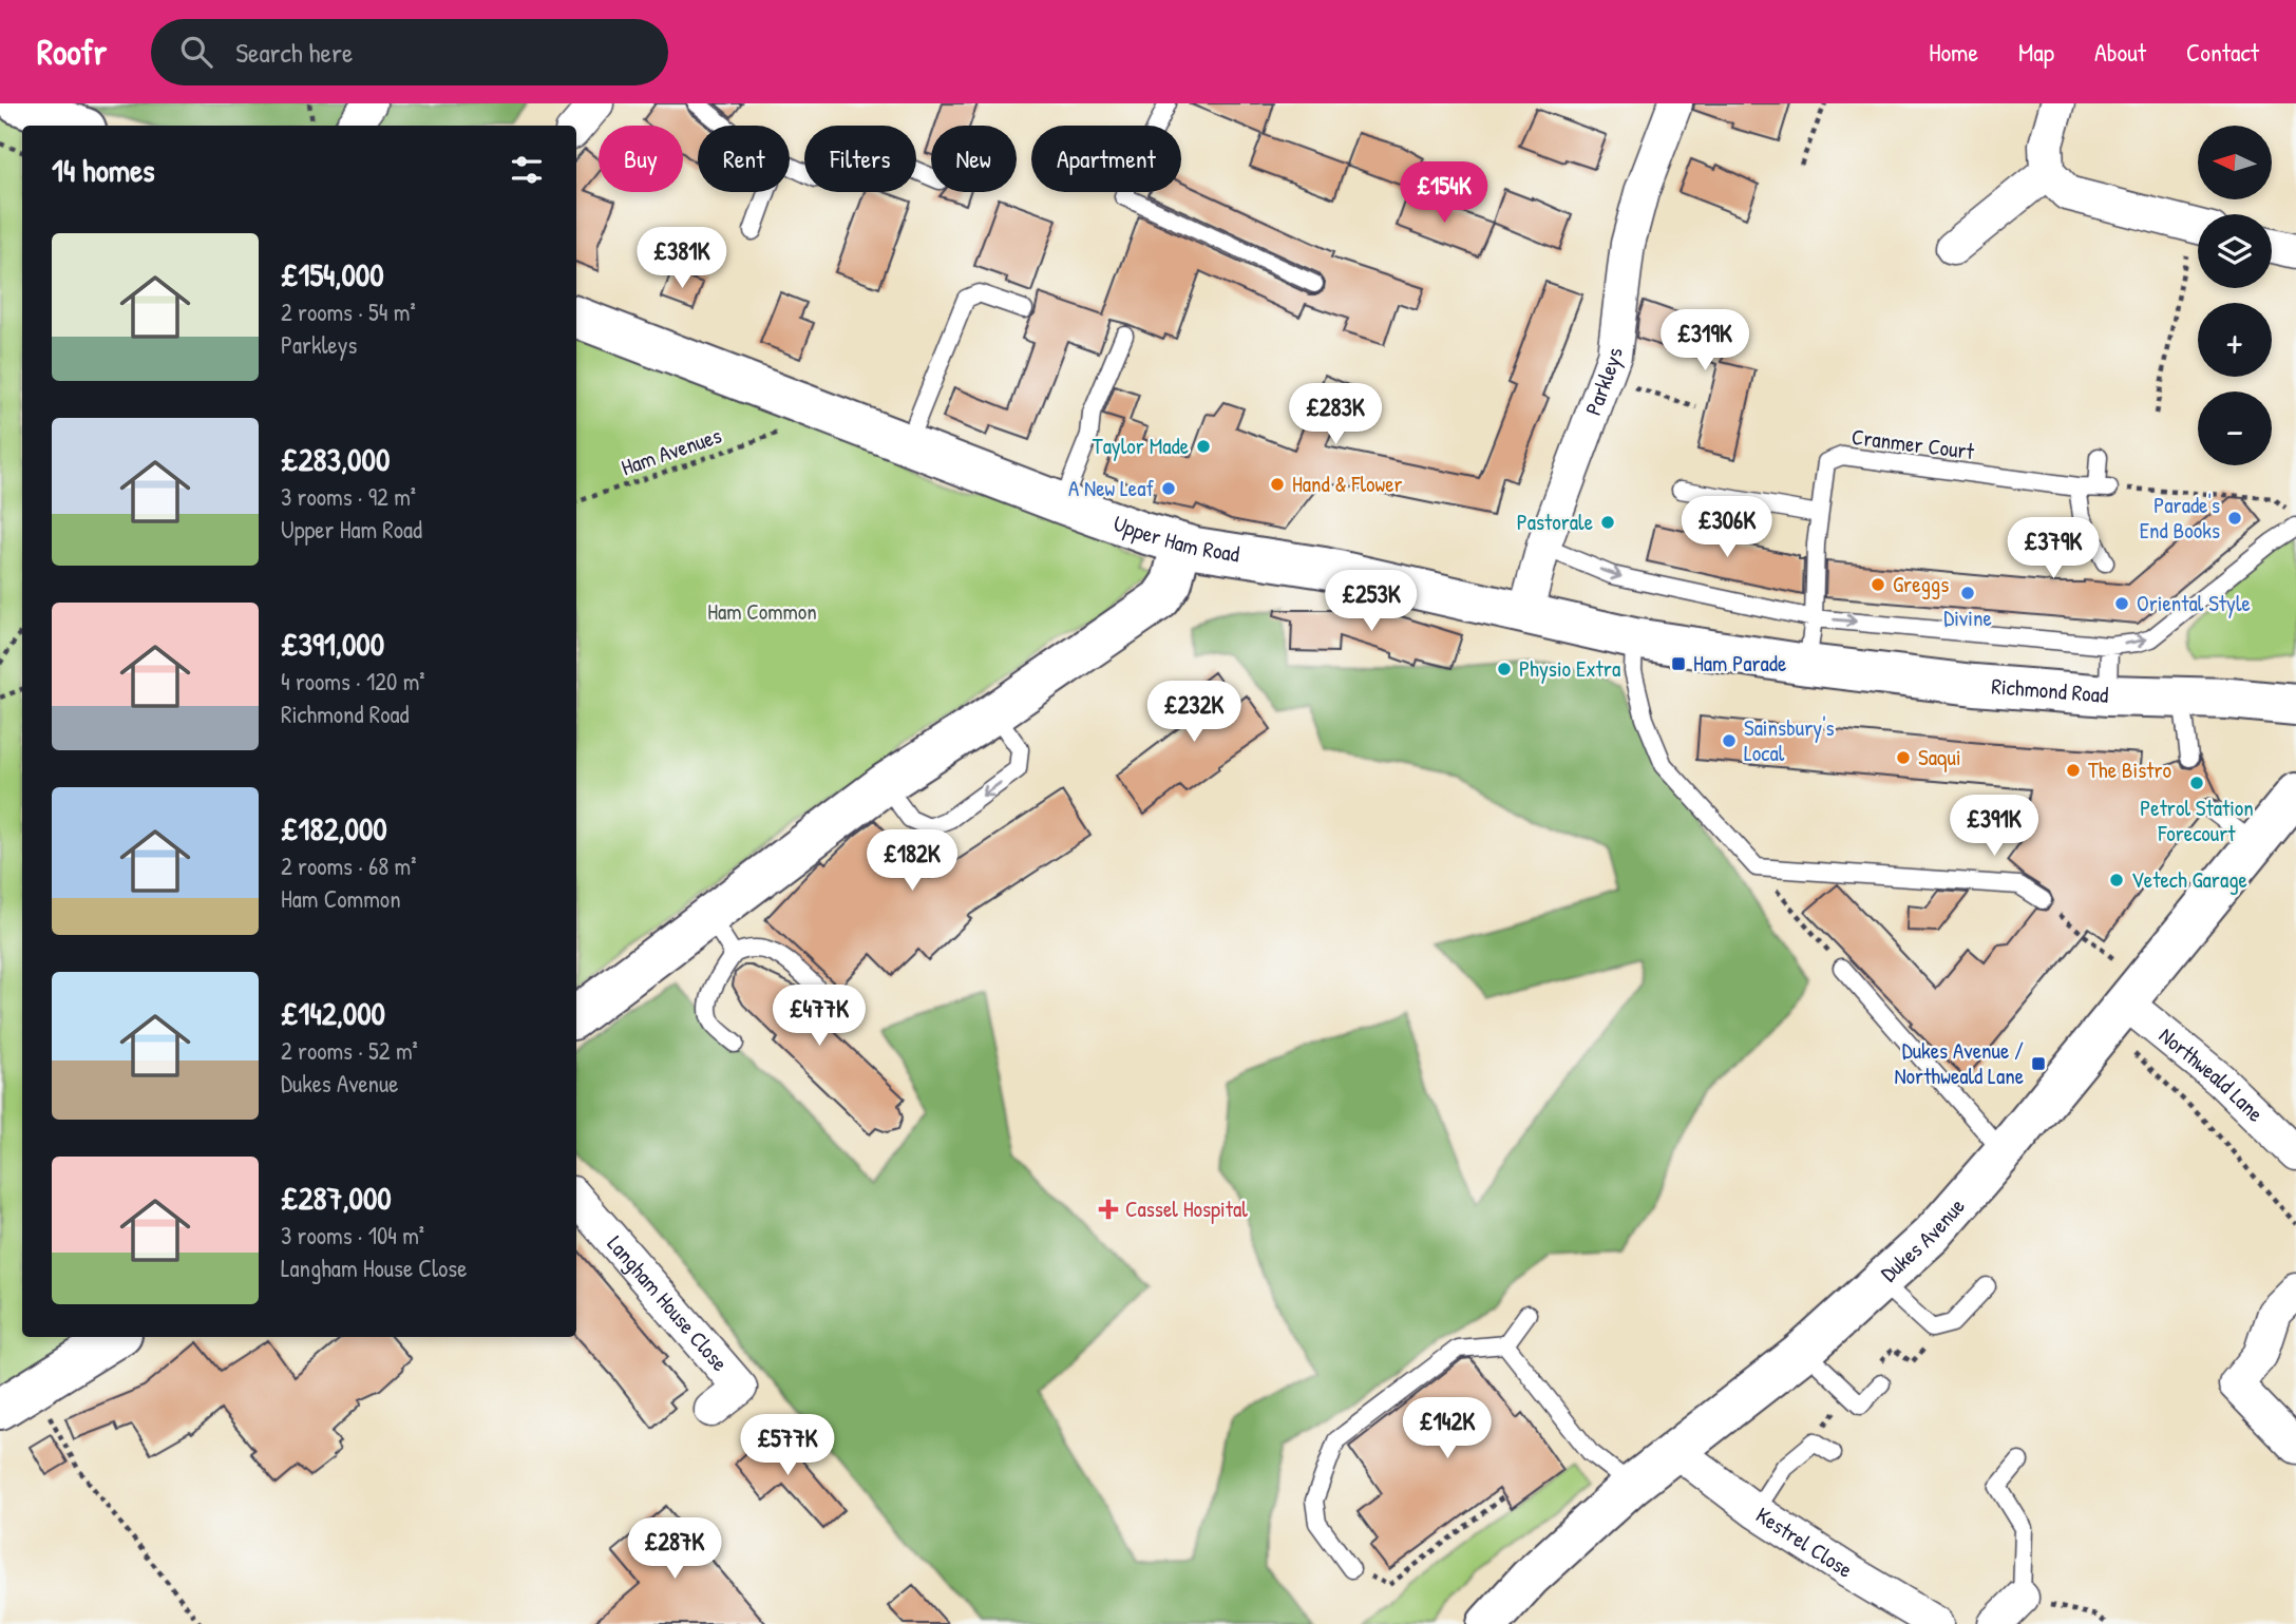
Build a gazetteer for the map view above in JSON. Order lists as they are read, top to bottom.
{
  "streets": {
    "street": [
      "Parkleys",
      "Upper Ham Road",
      "Richmond Road",
      "Northweald Lane",
      "Dukes Avenue",
      "Langham House Close",
      "Kestrel Close"
    ],
    "lane": ["Cranmer Court"],
    "path": ["Ham Avenues"]
  },
  "crossings": [
    ["Parkleys", "Upper Ham Road"],
    ["Cranmer Court", "Upper Ham Road"],
    ["Cranmer Court", "Richmond Road"],
    ["Upper Ham Road", "Richmond Road"],
    ["Northweald Lane", "Dukes Avenue"],
    ["Dukes Avenue", "Kestrel Close"]
  ],
  "parks": ["Ham Common"],
  "places": {
    "other": [
      "Taylor Made",
      "Hand & Flower",
      "A New Leaf",
      "Parade's End Books",
      "Pastorale",
      "Greggs",
      "Divine",
      "Oriental Style",
      "Physio Extra",
      "Sainsbury's Local",
      "Saqui",
      "The Bistro",
      "Petrol Station Forecourt",
      "Vetech Garage"
    ],
    "transit": ["Ham Parade", "Dukes Avenue / Northweald Lane"],
    "health": ["Cassel Hospital"]
  },
  "north": "left",
  "page": {
    "header": "Roofr",
    "search": "Search here",
    "nav": [
      "Home",
      "Map",
      "About",
      "Contact"
    ],
    "map_buttons": ["+", "−"],
    "chip": [
      "Buy",
      "Rent",
      "Filters",
      "New",
      "Apartment"
    ],
    "heading": "14 homes",
    "price": [
      "£154K",
      "£381K",
      "£319K",
      "£283K",
      "£306K",
      "£379K",
      "£253K",
      "£232K",
      "£391K",
      "£182K",
      "£477K",
      "£142K",
      "£577K",
      "£287K"
    ],
    "list": [
      {
        "name": "£154,000",
        "note": "2 rooms · 54 m² · Parkleys"
      },
      {
        "name": "£283,000",
        "note": "3 rooms · 92 m² · Upper Ham Road"
      },
      {
        "name": "£391,000",
        "note": "4 rooms · 120 m² · Richmond Road"
      },
      {
        "name": "£182,000",
        "note": "2 rooms · 68 m² · Ham Common"
      },
      {
        "name": "£142,000",
        "note": "2 rooms · 52 m² · Dukes Avenue"
      },
      {
        "name": "£287,000",
        "note": "3 rooms · 104 m² · Langham House Close"
      }
    ]
  }
}
